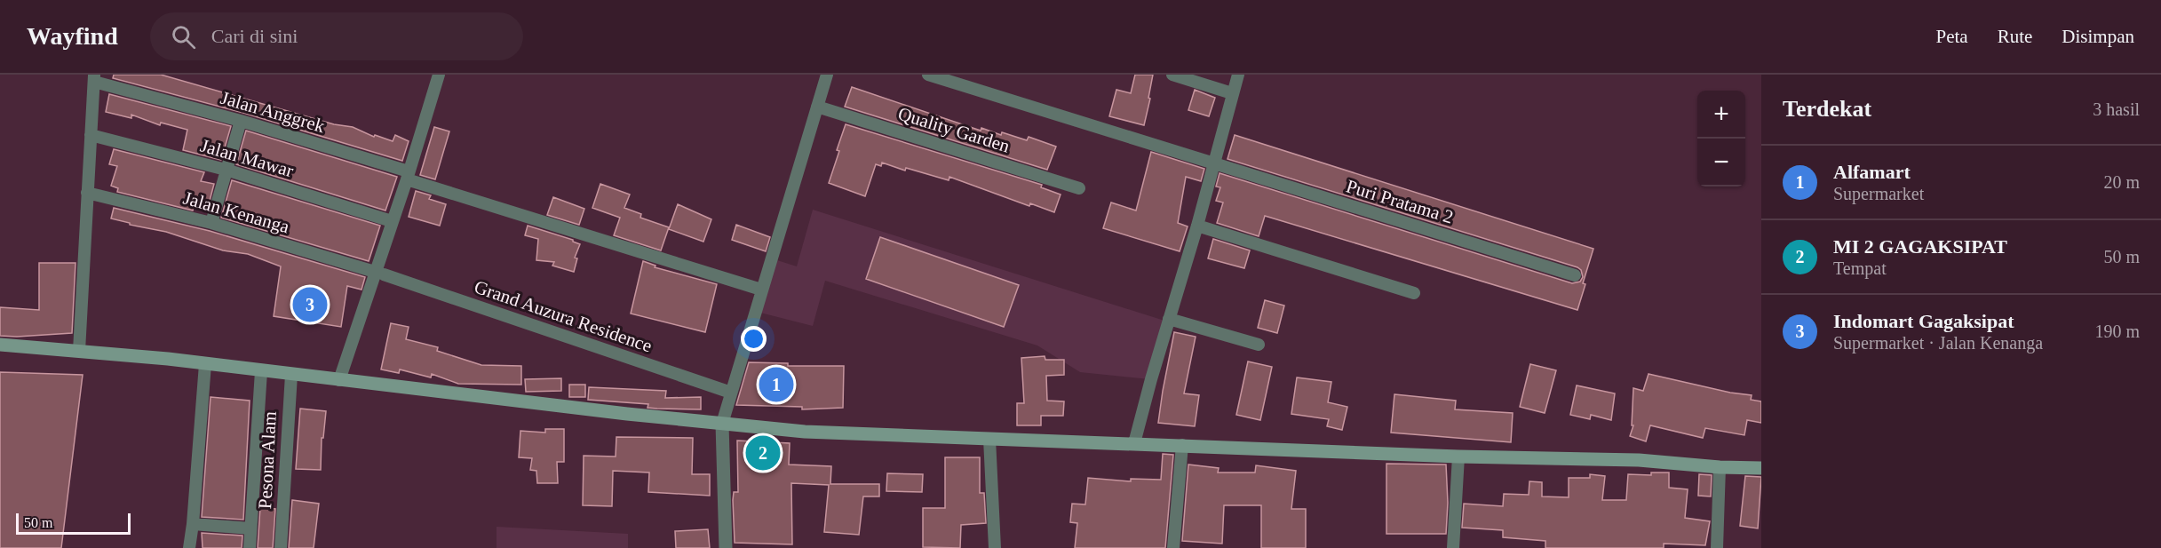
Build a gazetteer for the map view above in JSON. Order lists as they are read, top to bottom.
{
  "streets": {
    "street": [
      "Jalan Anggrek",
      "Quality Garden",
      "Jalan Mawar",
      "Puri Pratama 2",
      "Jalan Kenanga",
      "Grand Auzura Residence",
      "Pesona Alam"
    ]
  },
  "crossings": [
    ["Jalan Kenanga", "Grand Auzura Residence"]
  ],
  "scale_bar": "50 m",
  "page": {
    "header": "Wayfind",
    "search": "Cari di sini",
    "nav": ["Peta", "Rute", "Disimpan"],
    "heading": ["Terdekat", "3 hasil"],
    "map_buttons": ["+", "−"],
    "list": [
      {
        "mark": "1",
        "name": "Alfamart",
        "note": "Supermarket",
        "value": "20 m"
      },
      {
        "mark": "2",
        "name": "MI 2 GAGAKSIPAT",
        "note": "Tempat",
        "value": "50 m"
      },
      {
        "mark": "3",
        "name": "Indomart Gagaksipat",
        "note": "Supermarket · Jalan Kenanga",
        "value": "190 m"
      }
    ],
    "pins": ["3", "1", "2"],
    "scale": "50 m"
  }
}
